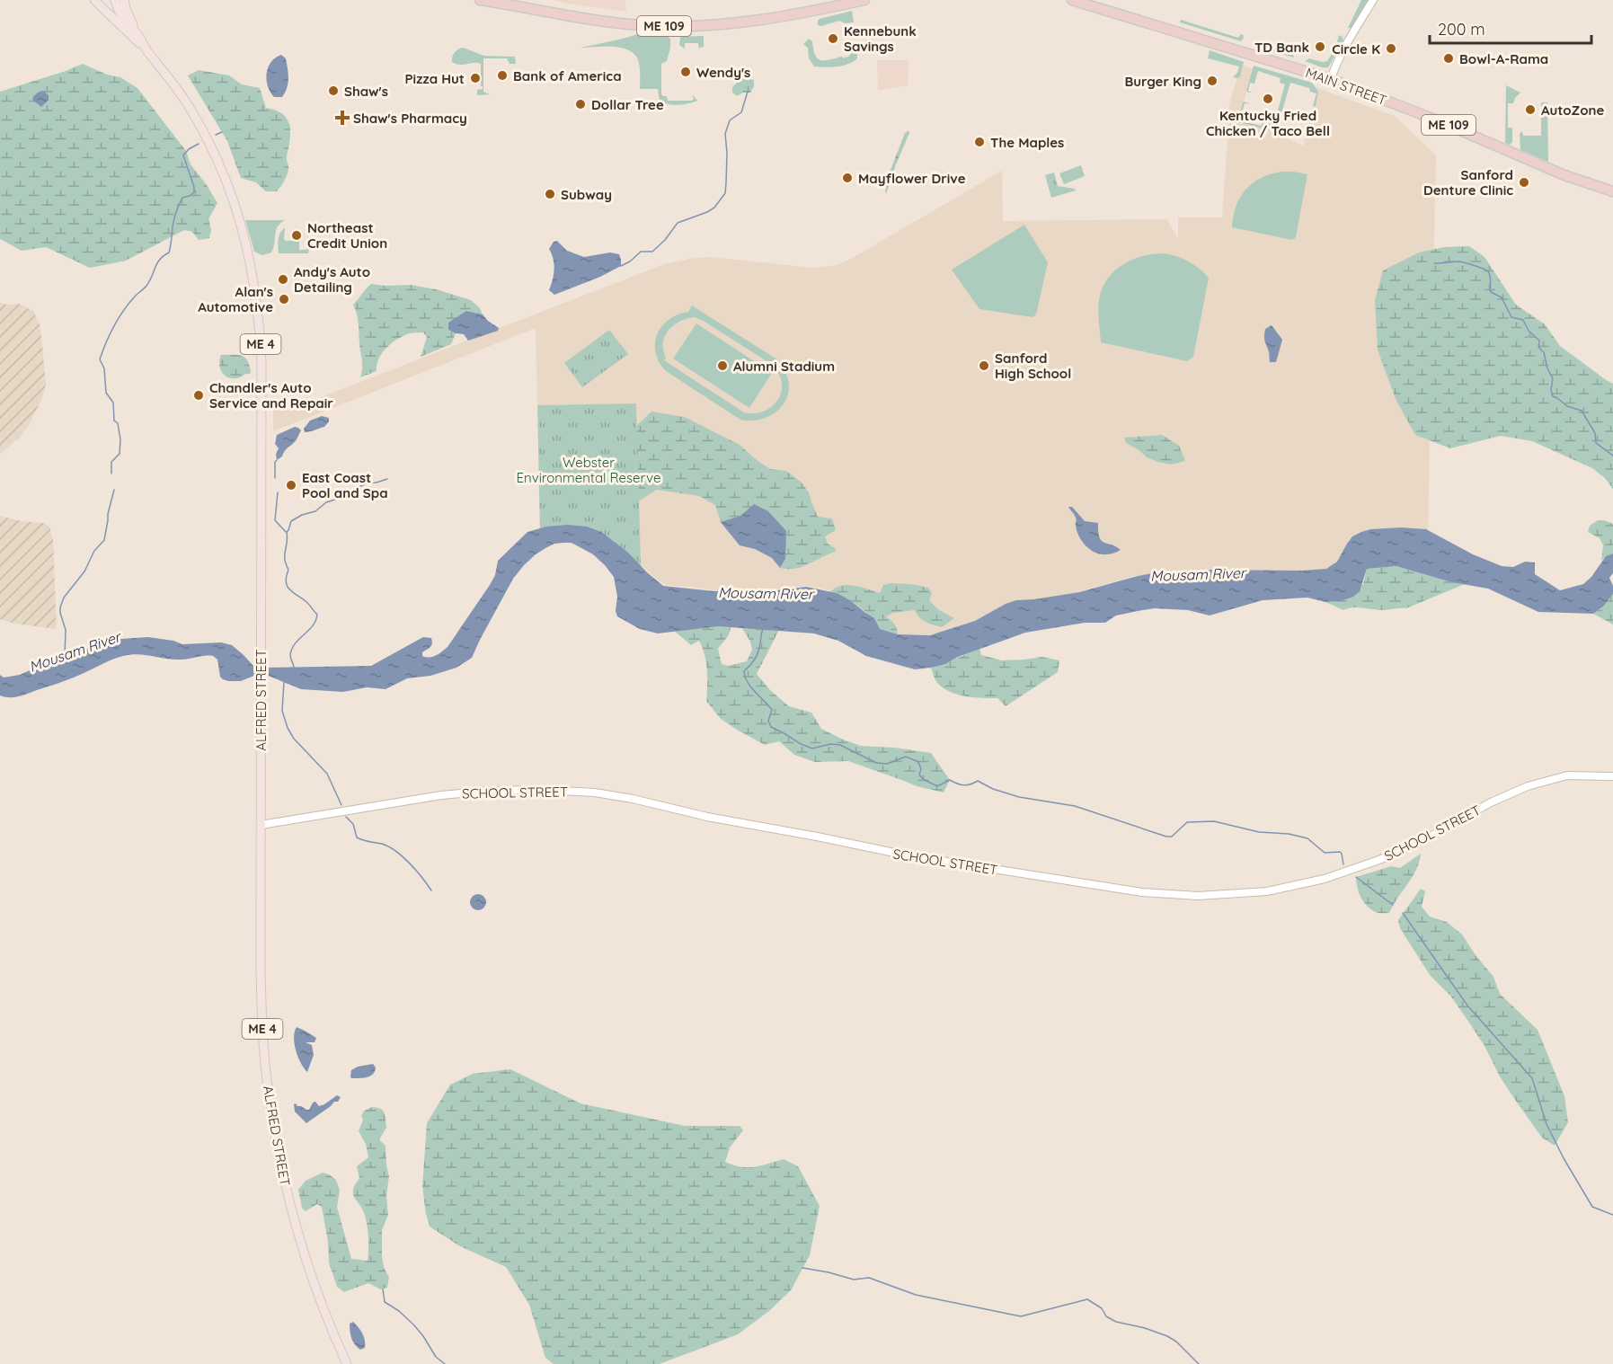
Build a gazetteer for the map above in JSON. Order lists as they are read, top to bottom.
{
  "streets": {
    "highway": ["ME 109", "MAIN STREET"],
    "main road": ["ME 4", "ALFRED STREET"],
    "street": ["SCHOOL STREET"]
  },
  "crossings": [
    ["ALFRED STREET", "SCHOOL STREET"]
  ],
  "water": ["Mousam River"],
  "parks": ["Webster Environmental Reserve"],
  "places": {
    "other": [
      "Kennebunk Savings",
      "TD Bank",
      "Circle K",
      "Bowl-A-Rama",
      "Wendy's",
      "Bank of America",
      "Pizza Hut",
      "Burger King",
      "Shaw's",
      "Kentucky Fried Chicken / Taco Bell",
      "Dollar Tree",
      "AutoZone",
      "The Maples",
      "Mayflower Drive",
      "Sanford Denture Clinic",
      "Subway",
      "Northeast Credit Union",
      "Andy's Auto Detailing",
      "Alan's Automotive",
      "Alumni Stadium",
      "Sanford High School",
      "Chandler's Auto Service and Repair",
      "East Coast Pool and Spa"
    ],
    "health": ["Shaw's Pharmacy"]
  },
  "scale_bar": "200 m"
}
